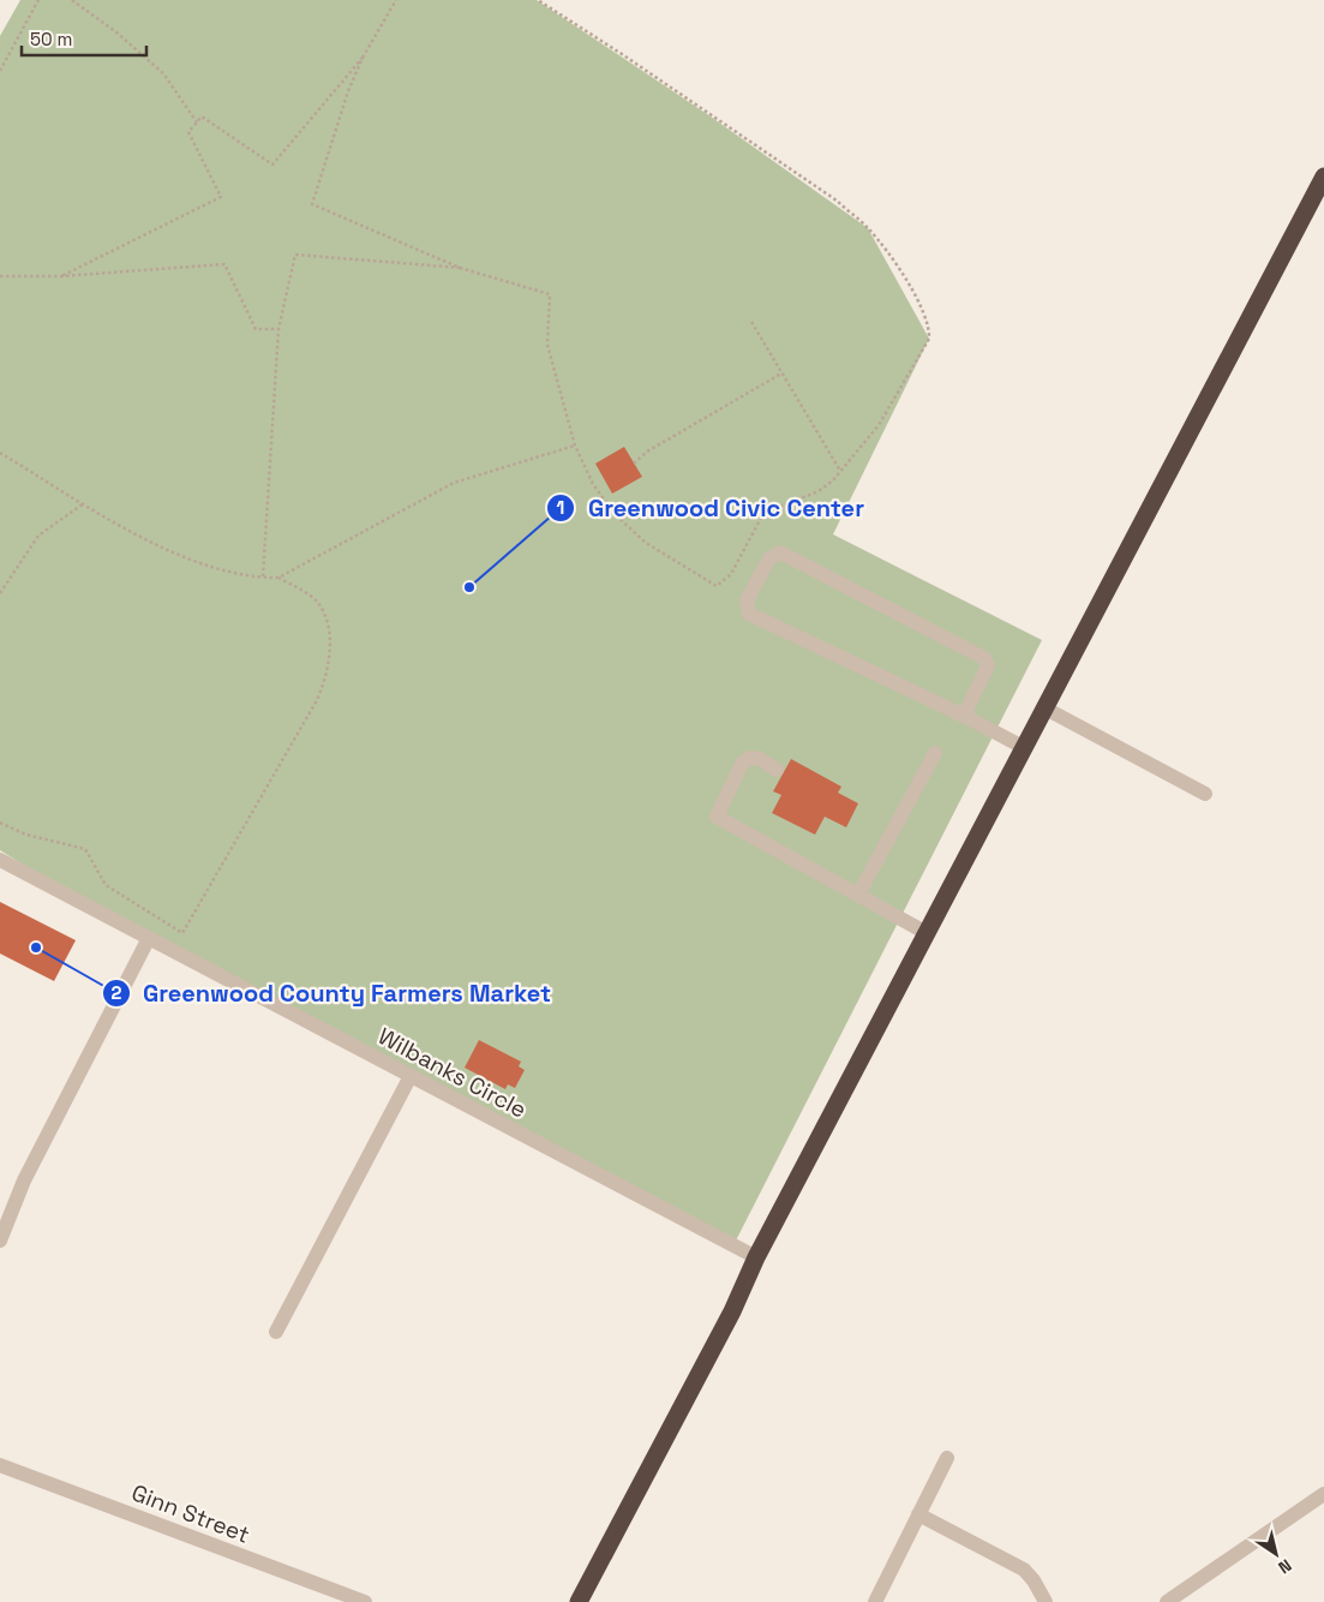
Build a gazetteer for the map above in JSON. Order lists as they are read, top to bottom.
{
  "streets": {
    "street": ["Wilbanks Circle", "Ginn Street"]
  },
  "places": ["Greenwood Civic Center", "Greenwood County Farmers Market"],
  "scale_bar": "50 m",
  "north": "bottom right"
}
